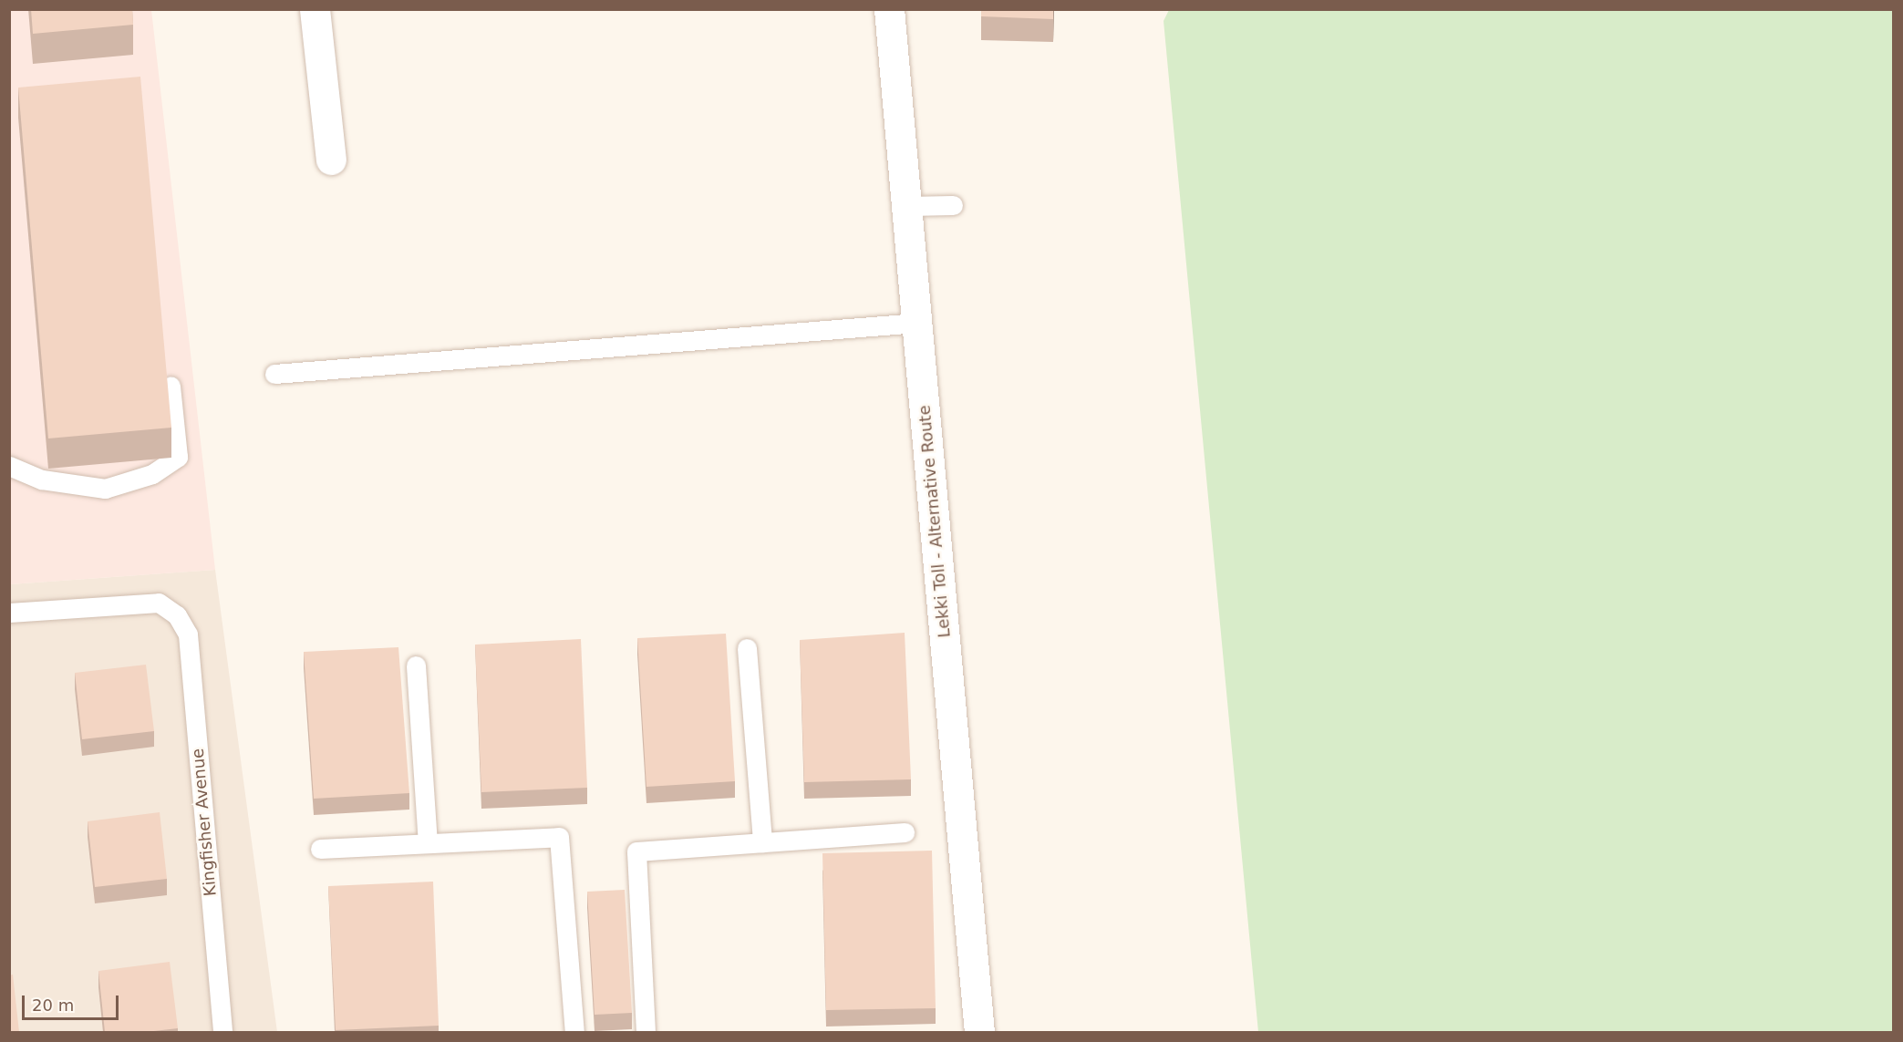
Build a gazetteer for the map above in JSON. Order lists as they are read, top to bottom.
{
  "streets": {
    "street": ["Lekki Toll - Alternative Route"],
    "lane": ["Kingfisher Avenue"]
  },
  "scale_bar": "20 m"
}
